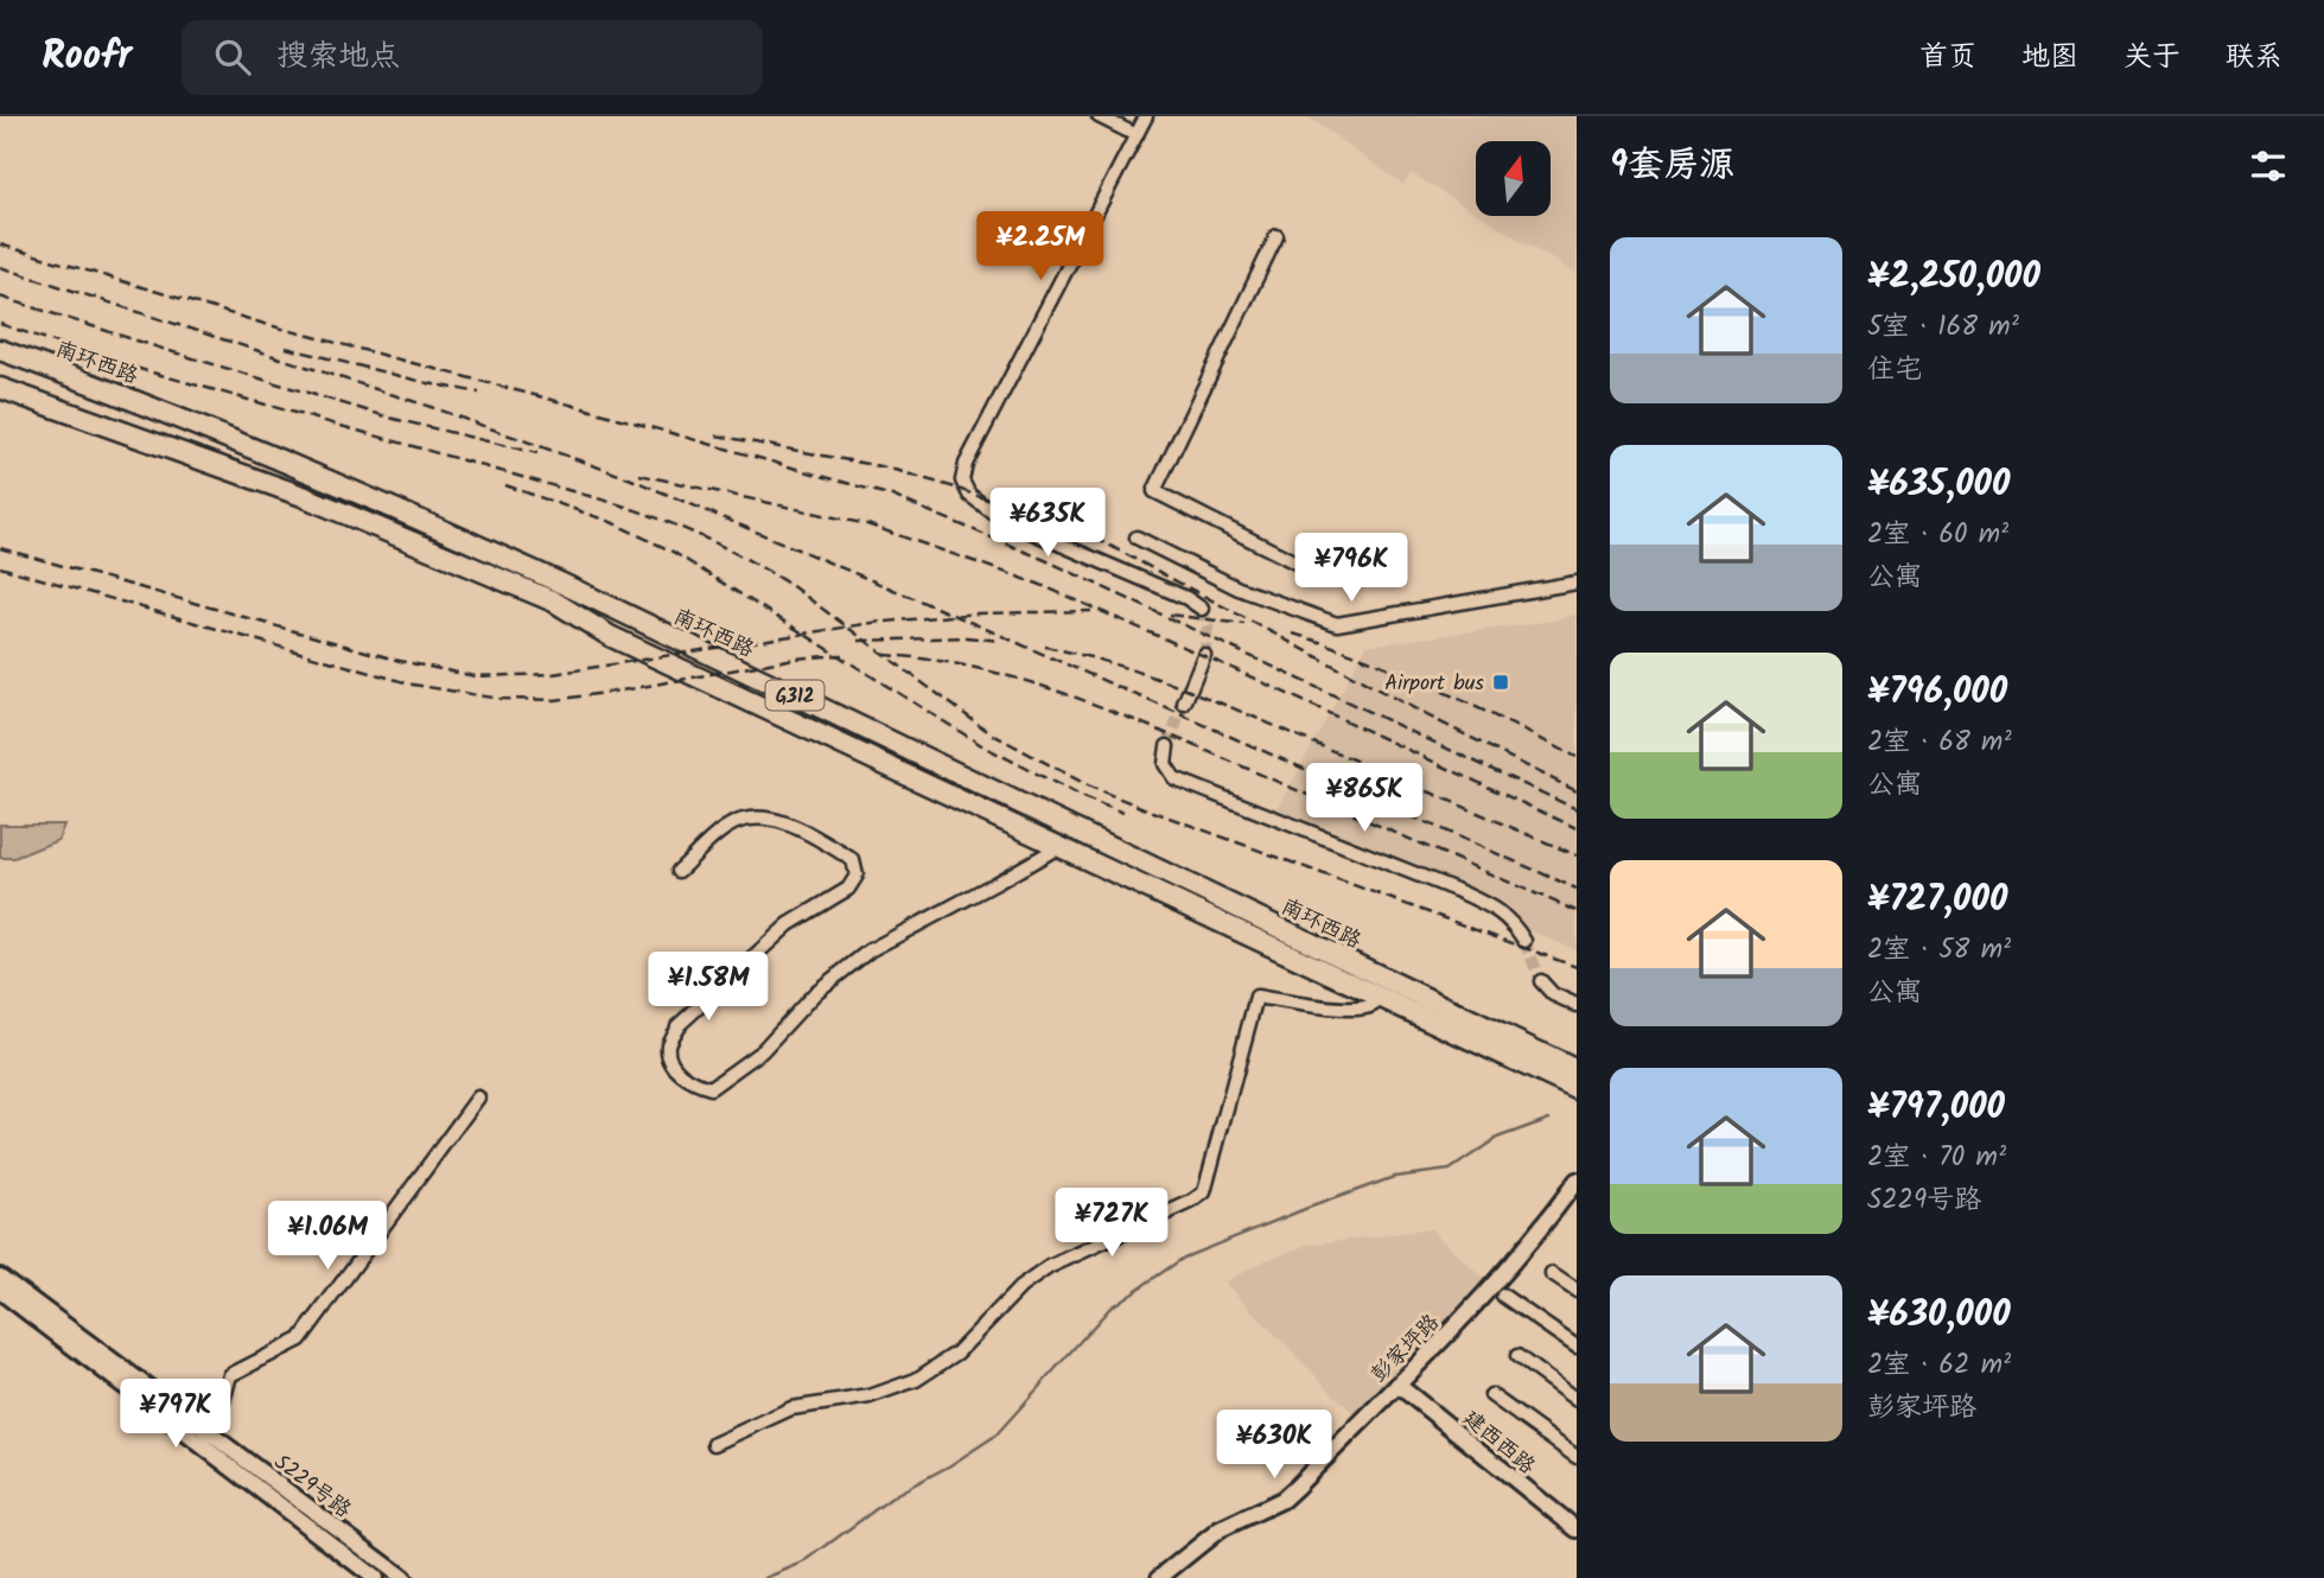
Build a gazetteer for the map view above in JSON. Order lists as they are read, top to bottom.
{
  "streets": {
    "highway": ["南环西路", "G312"],
    "street": ["彭家坪路", "建西西路", "S229号路"]
  },
  "crossings": [
    ["彭家坪路", "建西西路"]
  ],
  "places": {
    "transit": ["Airport bus"]
  },
  "north": "top",
  "page": {
    "header": "Roofr",
    "search": "搜索地点",
    "nav": [
      "首页",
      "地图",
      "关于",
      "联系"
    ],
    "heading": "9套房源",
    "price": [
      "¥2.25M",
      "¥635K",
      "¥796K",
      "¥865K",
      "¥1.58M",
      "¥727K",
      "¥1.06M",
      "¥797K",
      "¥630K"
    ],
    "list": [
      {
        "name": "¥2,250,000",
        "note": "5室 · 168 m² · 住宅"
      },
      {
        "name": "¥635,000",
        "note": "2室 · 60 m² · 公寓"
      },
      {
        "name": "¥796,000",
        "note": "2室 · 68 m² · 公寓"
      },
      {
        "name": "¥727,000",
        "note": "2室 · 58 m² · 公寓"
      },
      {
        "name": "¥797,000",
        "note": "2室 · 70 m² · S229号路"
      },
      {
        "name": "¥630,000",
        "note": "2室 · 62 m² · 彭家坪路"
      }
    ]
  }
}
